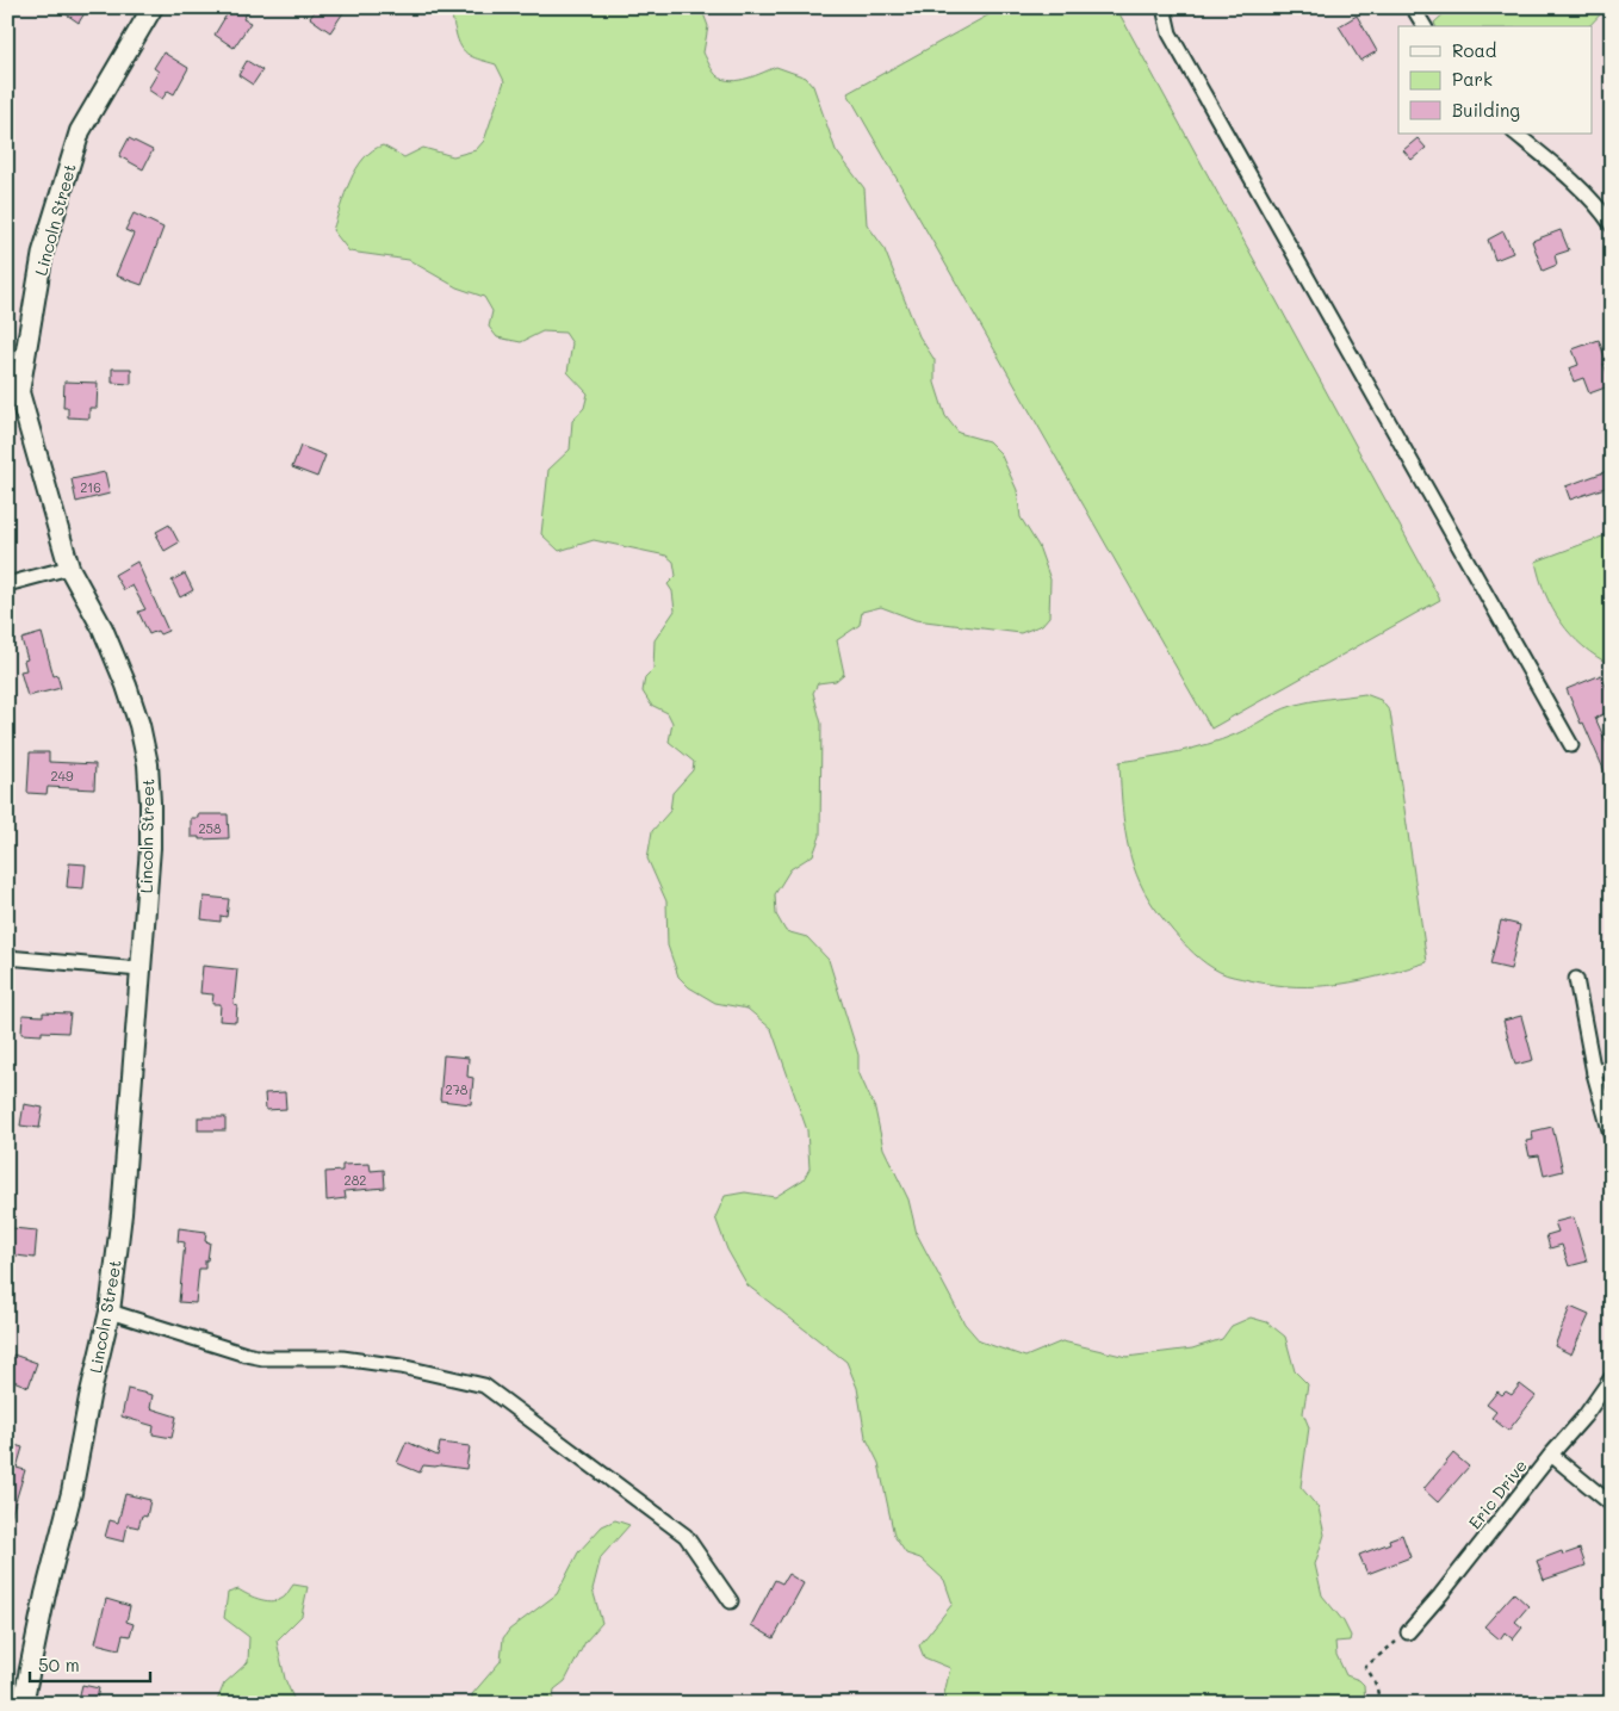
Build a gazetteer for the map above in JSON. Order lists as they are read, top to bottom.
{
  "streets": {
    "main road": ["Lincoln Street"],
    "street": ["Eric Drive"]
  },
  "house_numbers": [
    "216",
    "249",
    "258",
    "278",
    "282"
  ],
  "legend": ["Road", "Park", "Building"],
  "scale_bar": "50 m"
}
